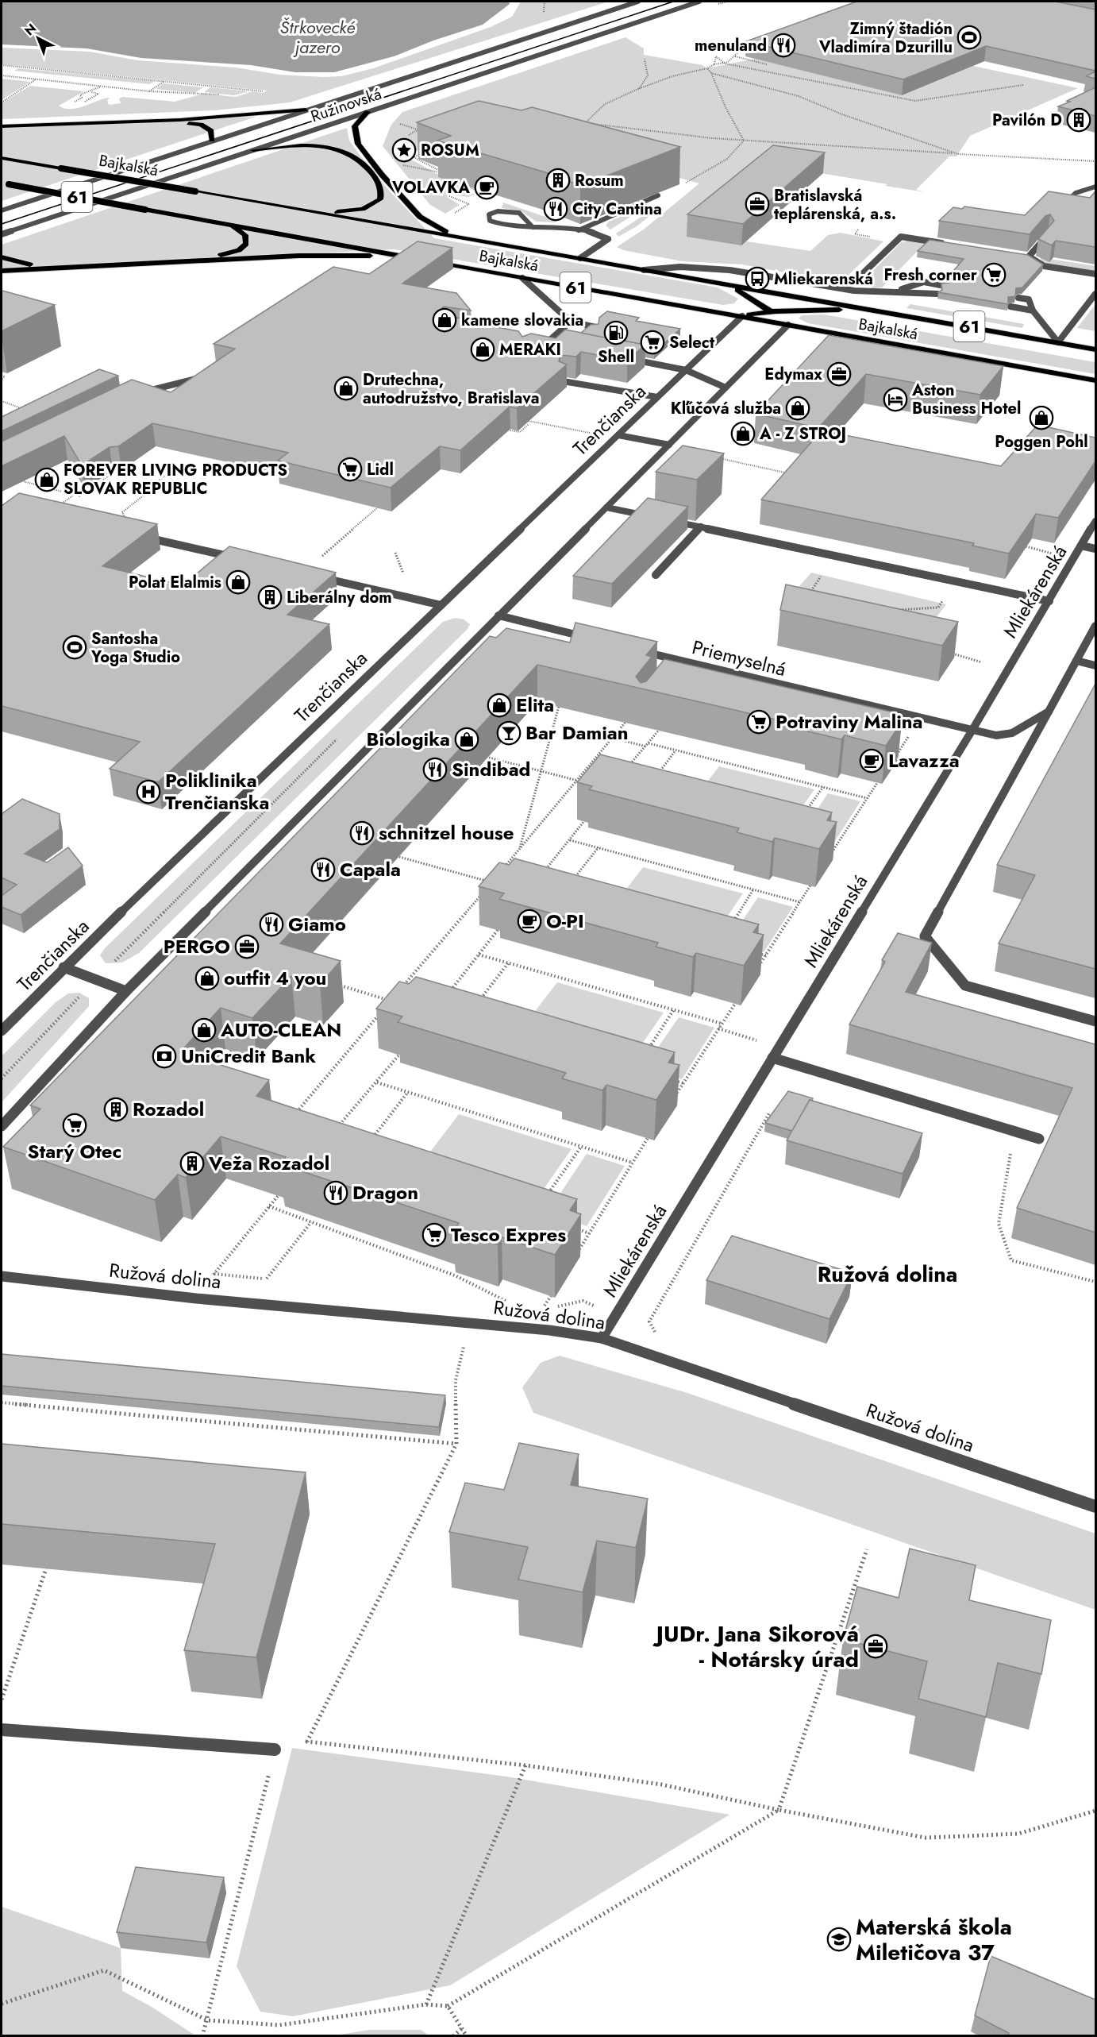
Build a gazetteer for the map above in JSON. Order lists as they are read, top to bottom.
{
  "streets": {
    "main road": ["Bajkalská", "61"],
    "street": [
      "Ružinovská",
      "Trenčianska",
      "Mliekárenská",
      "Priemyselná",
      "Ružová dolina"
    ]
  },
  "crossings": [
    ["Bajkalská", "Trenčianska"],
    ["Mliekárenská", "Priemyselná"],
    ["Mliekárenská", "Ružová dolina"]
  ],
  "districts": ["Ružová dolina"],
  "water": ["Štrkovecké jazero"],
  "places": {
    "sports": ["Zimný štadión Vladimíra Dzurillu", "Santosha Yoga Studio"],
    "restaurant": [
      "menuland",
      "City Cantina",
      "Sindibad",
      "schnitzel house",
      "Capala",
      "Giamo",
      "Dragon"
    ],
    "building": [
      "Pavilón D",
      "Rosum",
      "Liberálny dom",
      "Rozadol",
      "Veža Rozadol"
    ],
    "place": ["ROSUM"],
    "cafe": ["VOLAVKA", "Lavazza", "O-PI"],
    "office": [
      "Bratislavská teplárenská, a.s.",
      "Edymax",
      "PERGO",
      "JUDr. Jana Sikorová - Notársky úrad"
    ],
    "supermarket": [
      "Fresh corner",
      "Select",
      "Lidl",
      "Potraviny Malina",
      "Starý Otec",
      "Tesco Expres"
    ],
    "bus stop": ["Mliekarenská"],
    "shop": [
      "kamene slovakia",
      "MERAKI",
      "Drutechna, autodružstvo, Bratislava",
      "Kľúčová služba",
      "Poggen Pohl",
      "A - Z STROJ",
      "FOREVER LIVING PRODUCTS SLOVAK REPUBLIC",
      "Polat Elalmis",
      "Elita",
      "Biologika",
      "outfit 4 you",
      "AUTO-CLEAN"
    ],
    "fuel station": ["Shell"],
    "hotel": ["Aston Business Hotel"],
    "bar": ["Bar Damian"],
    "hospital": ["Poliklinika Trenčianska"],
    "bank": ["UniCredit Bank"],
    "school or university": ["Materská škola Miletičova 37"]
  },
  "north": "top left"
}
